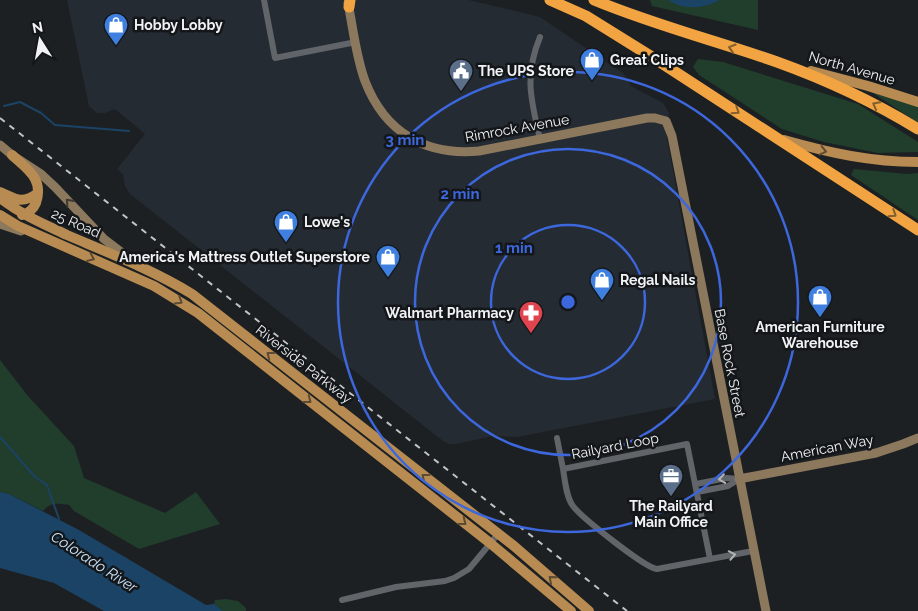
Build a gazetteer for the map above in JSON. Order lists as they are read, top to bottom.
{
  "streets": {
    "main road": ["North Avenue", "25 Road", "Riverside Parkway"],
    "street": [
      "Rimrock Avenue",
      "Base Rock Street",
      "Railyard Loop",
      "American Way"
    ]
  },
  "crossings": [
    ["Rimrock Avenue", "Base Rock Street"],
    ["25 Road", "Riverside Parkway"],
    ["Base Rock Street", "American Way"]
  ],
  "water": ["Colorado River"],
  "places": {
    "shop": [
      "Hobby Lobby",
      "Great Clips",
      "Lowe's",
      "America's Mattress Outlet Superstore",
      "Regal Nails",
      "American Furniture Warehouse"
    ],
    "public building": ["The UPS Store"],
    "pharmacy": ["Walmart Pharmacy"],
    "office": ["The Railyard Main Office"]
  },
  "north": "top",
  "rings": ["3 min", "2 min", "1 min"]
}
